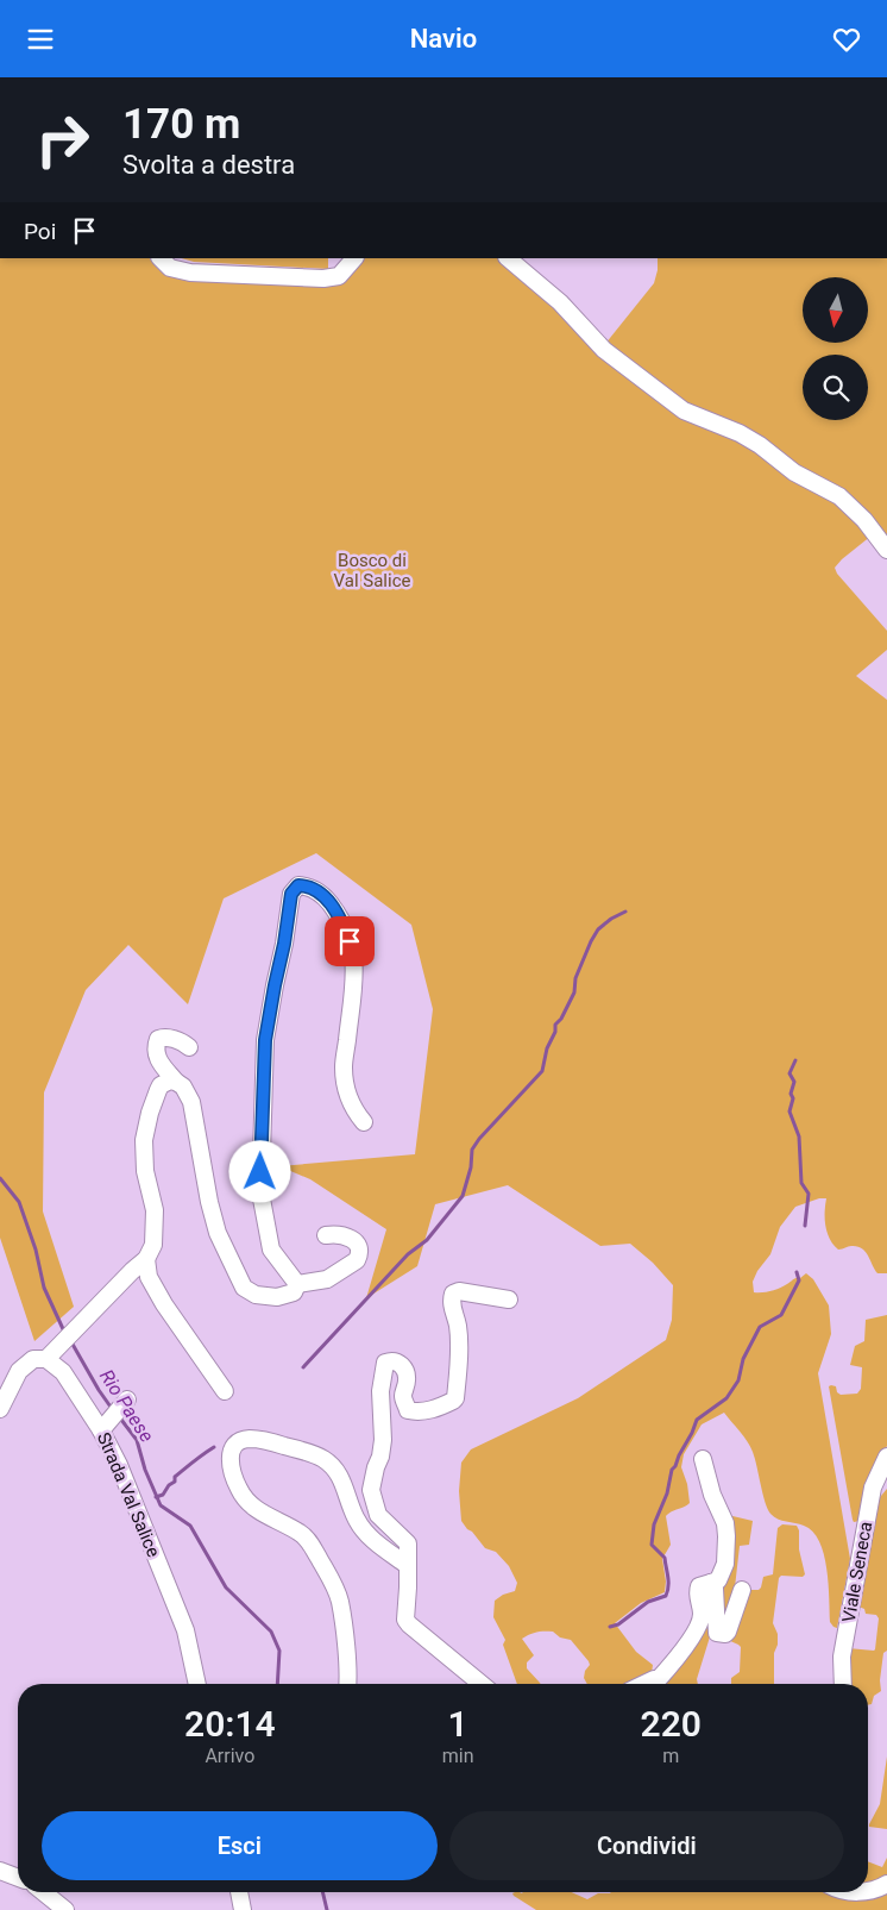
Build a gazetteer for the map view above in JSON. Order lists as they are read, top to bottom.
{
  "streets": {
    "street": ["Strada Val Salice", "Viale Seneca"]
  },
  "water": ["Rio Paese"],
  "parks": ["Bosco di Val Salice"],
  "north": "bottom",
  "page": {
    "header": "Navio",
    "turn": ["170 m", "Svolta a destra"],
    "then": "Poi",
    "eta": [
      "20:14",
      "Arrivo",
      "1",
      "min",
      "220",
      "m"
    ],
    "buttons": ["Esci", "Condividi"]
  }
}
